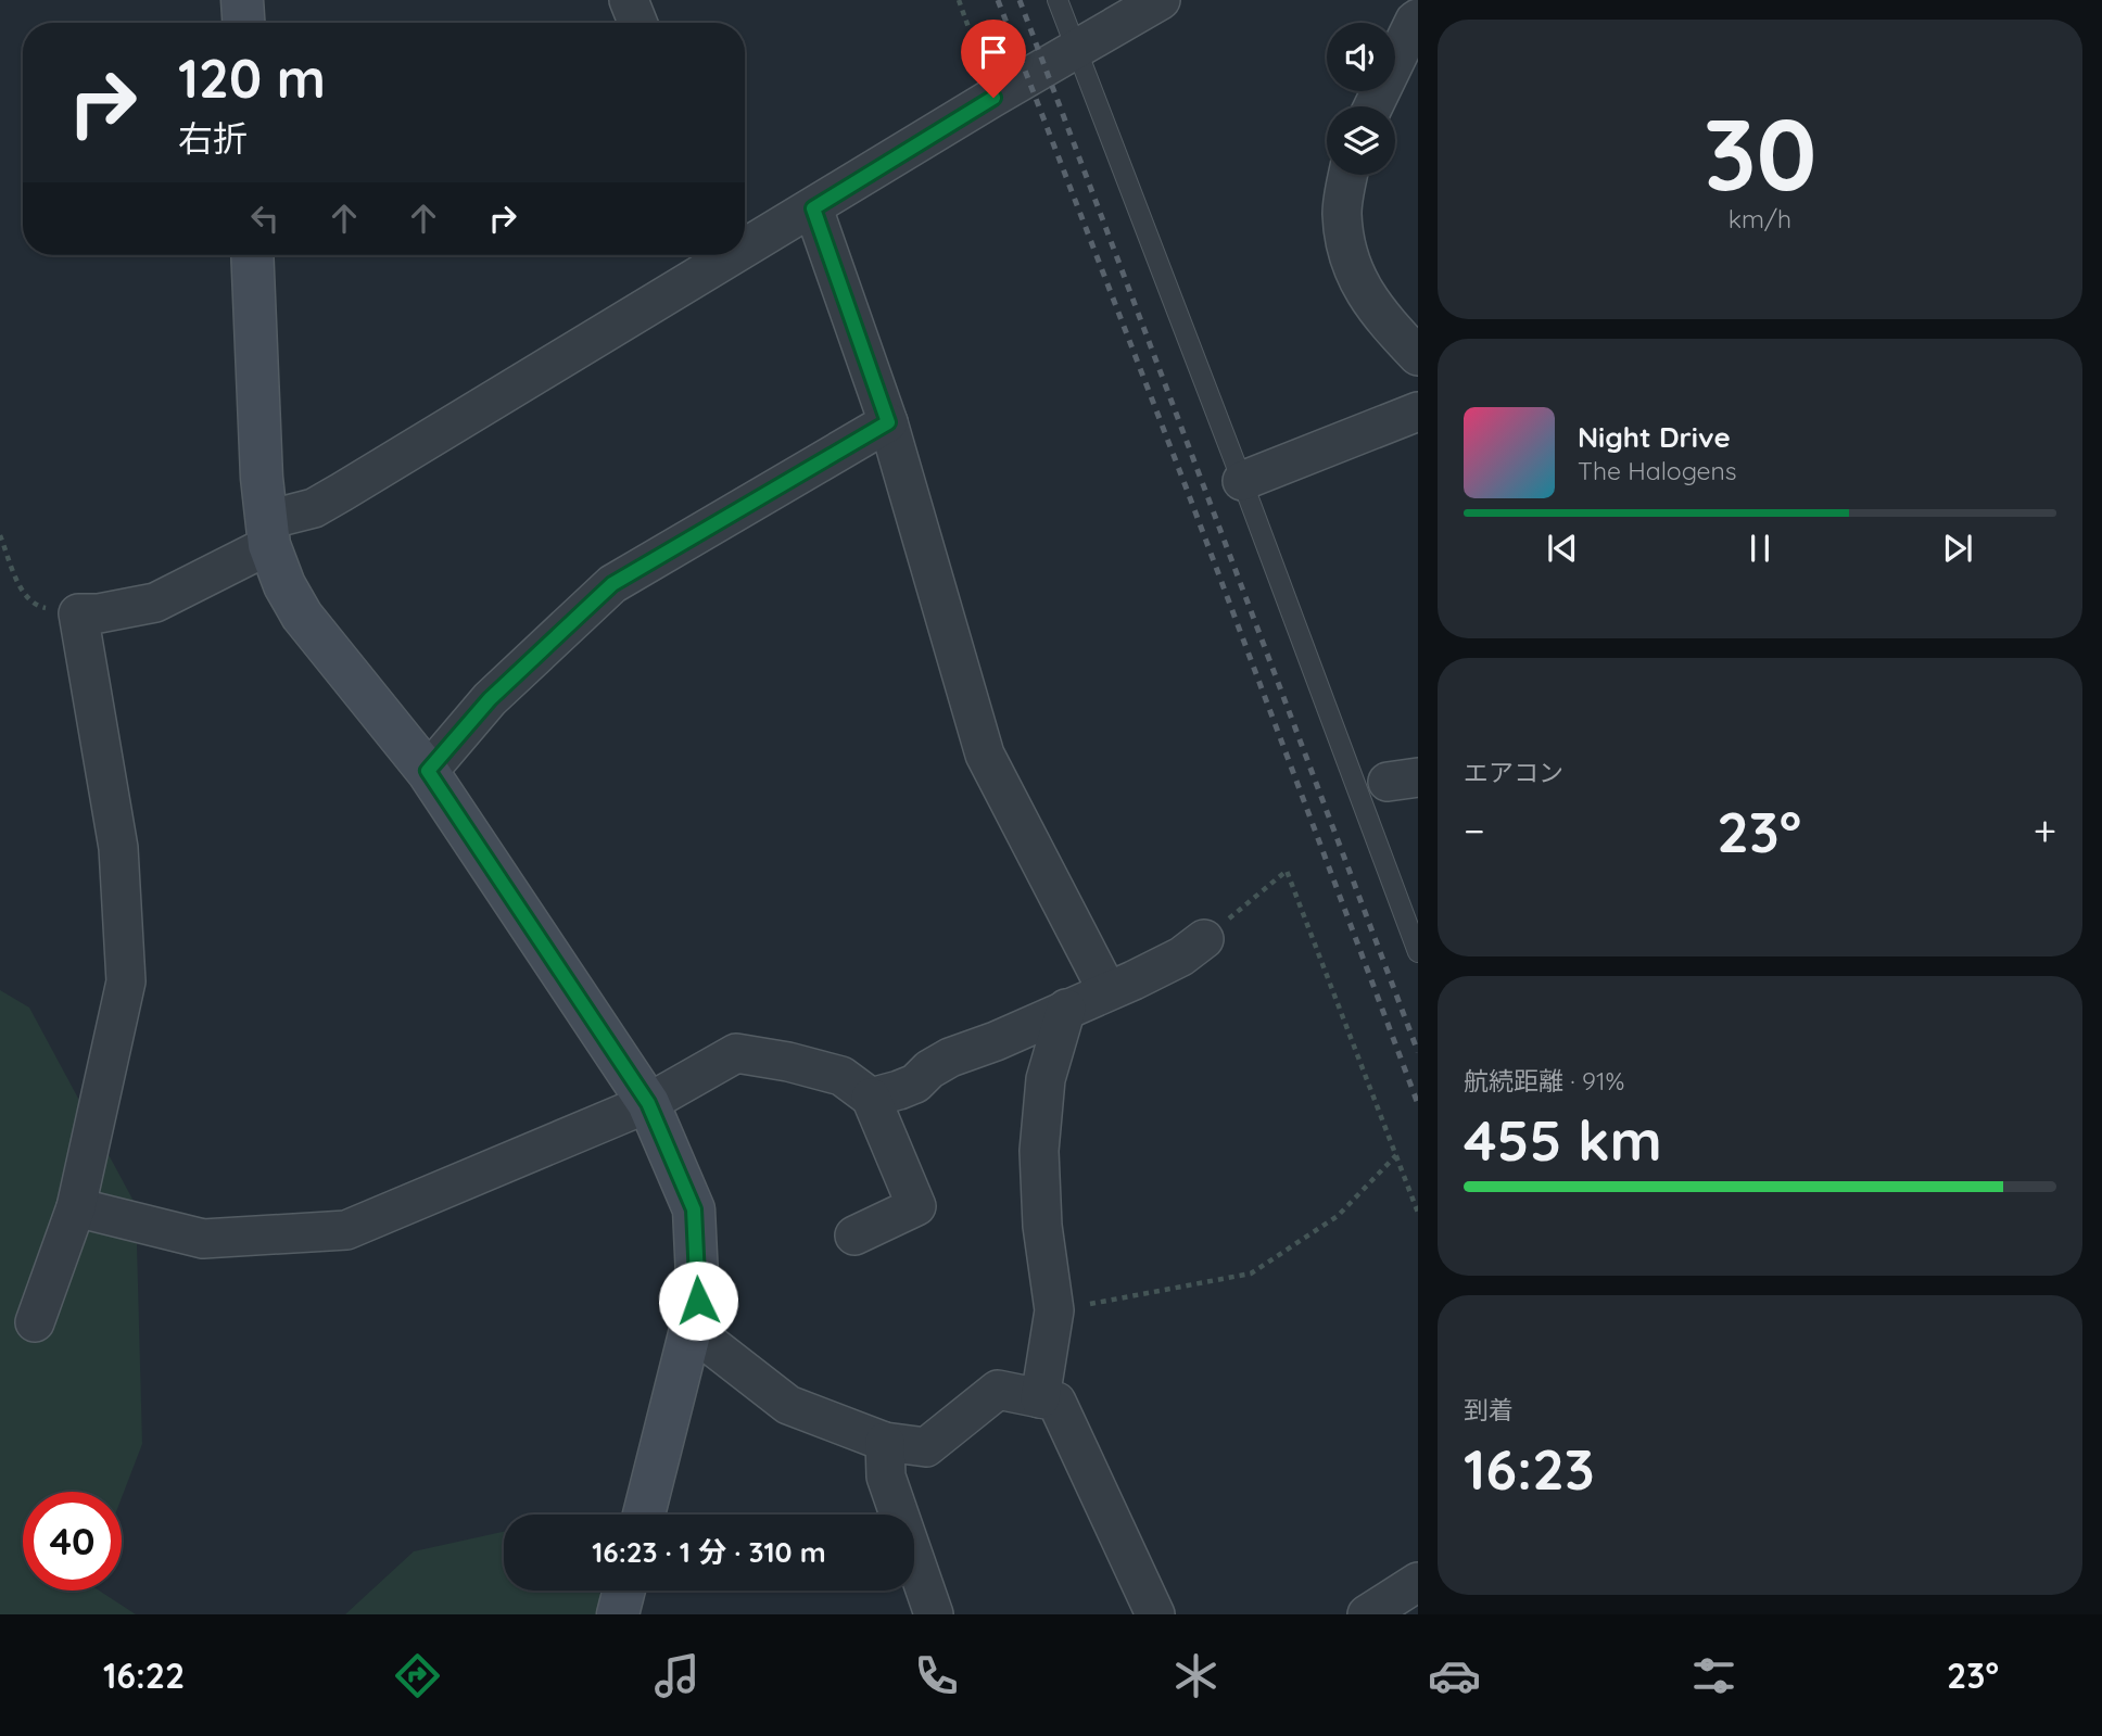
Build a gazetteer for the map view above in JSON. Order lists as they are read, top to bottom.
{
  "page": {
    "tile": [
      ["30", "km/h"],
      "エアコン",
      ["航続距離 · 91%", "455 km"],
      ["到着", "16:23"]
    ],
    "turn": ["120 m", "右折"],
    "song": ["Night Drive", "The Halogens"],
    "heat": ["−", "23°", "+"],
    "limit": "40",
    "trip": "16:23 · 1 分 · 310 m",
    "tabs": ["16:22", "23°"]
  }
}
